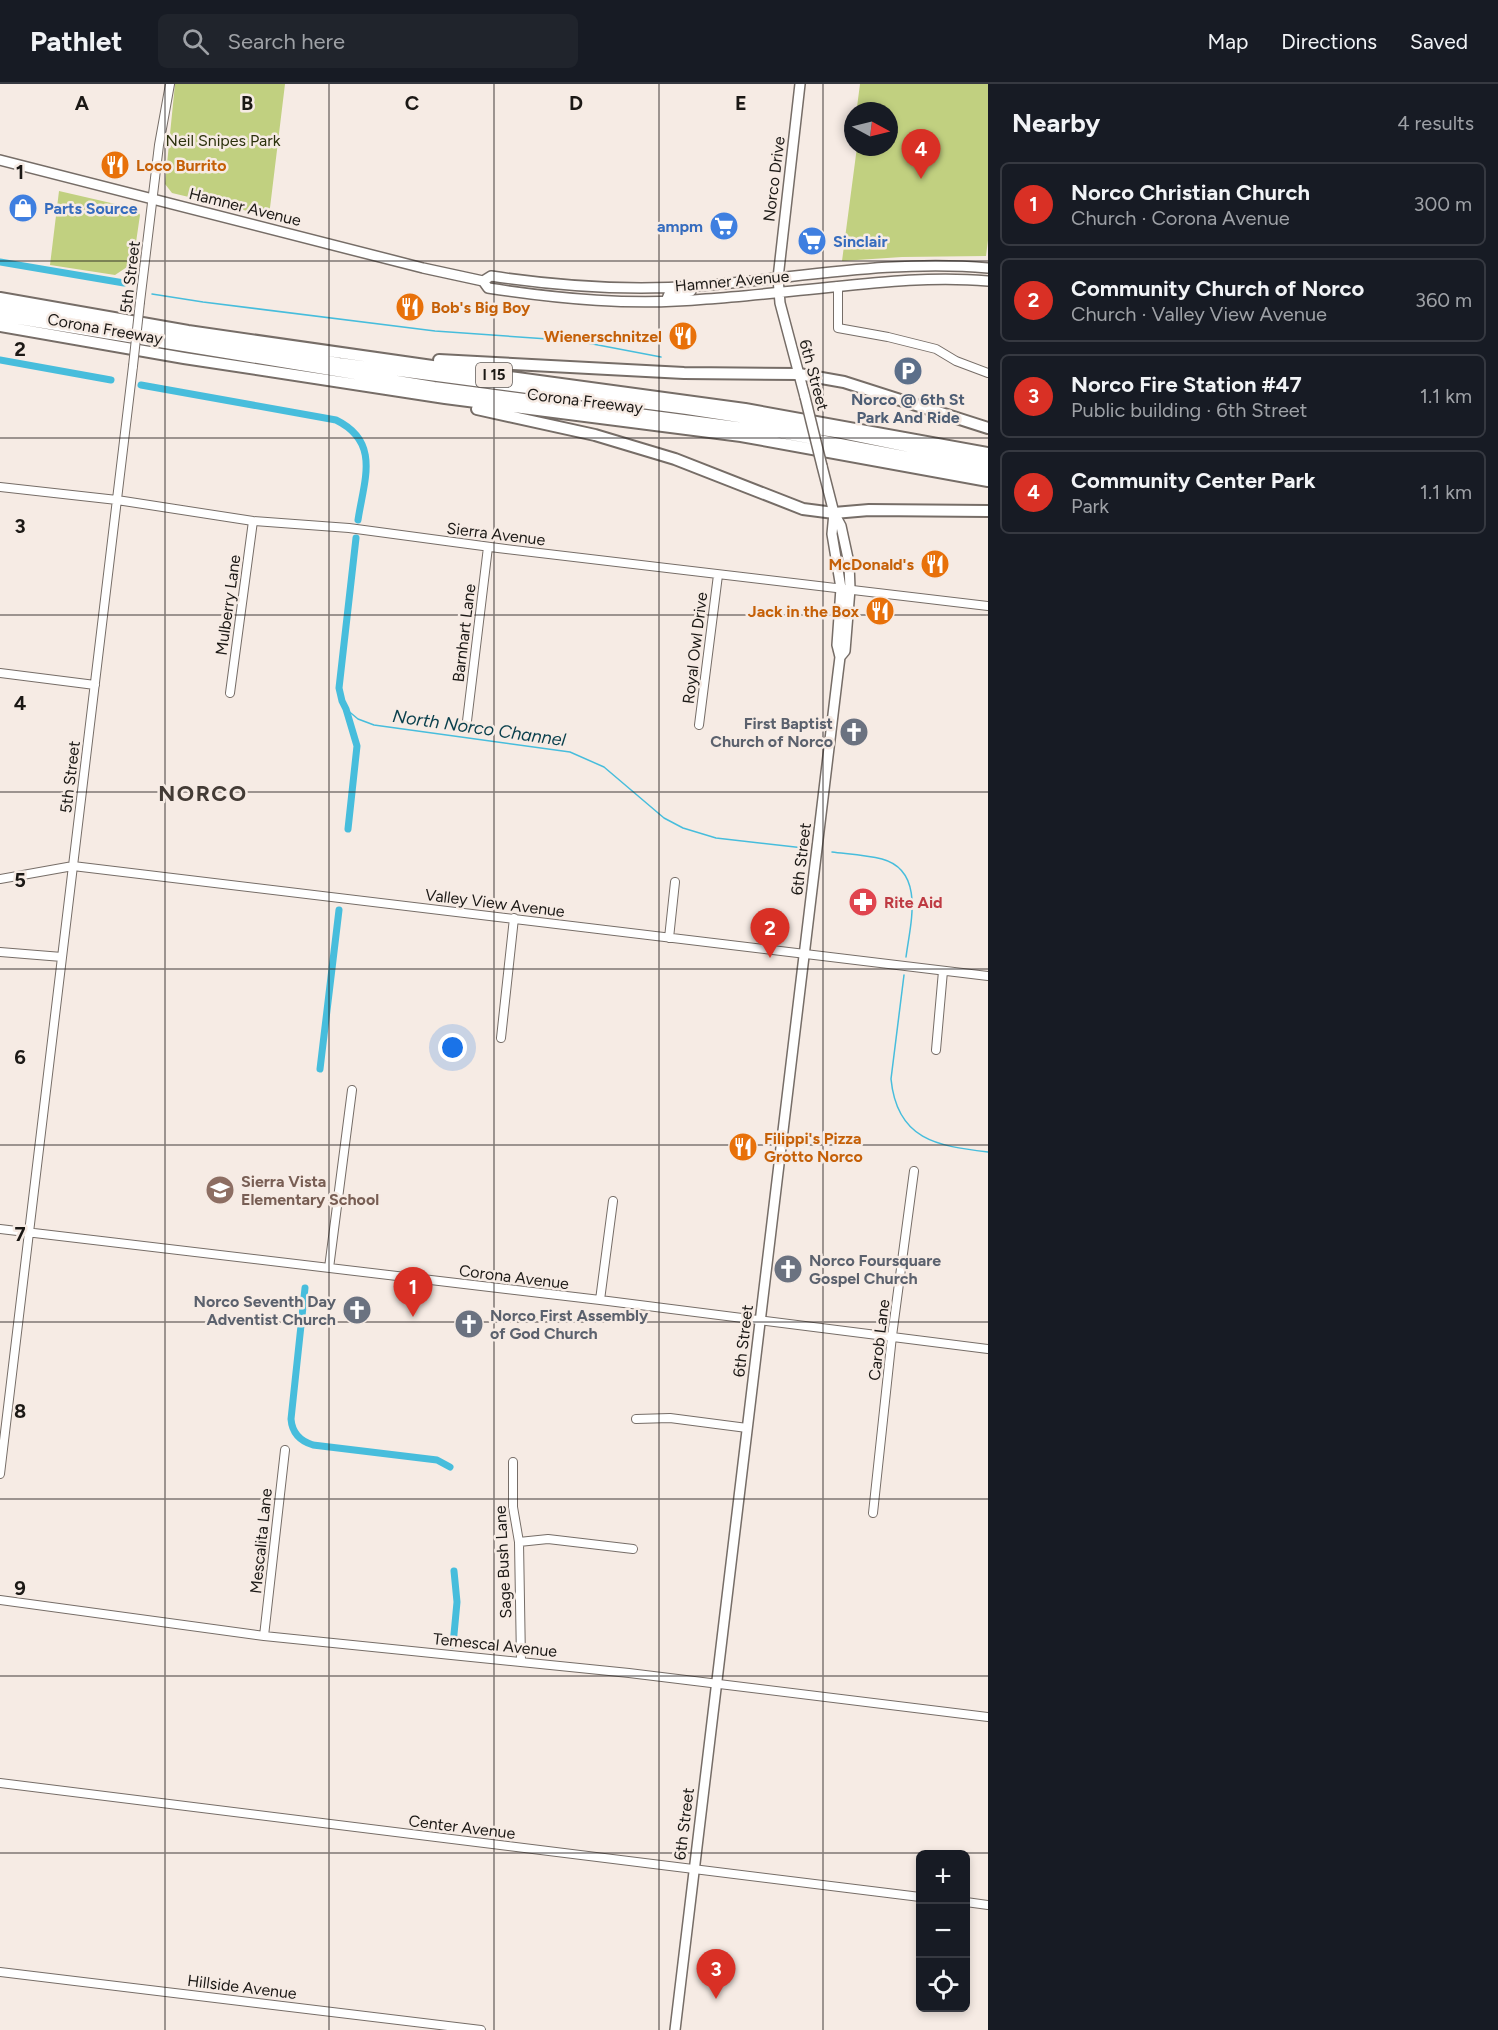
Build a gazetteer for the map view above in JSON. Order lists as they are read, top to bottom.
{
  "streets": {
    "highway": ["Corona Freeway", "I 15"],
    "main road": ["Norco Drive", "Hamner Avenue", "6th Street"],
    "street": [
      "5th Street",
      "Sierra Avenue",
      "Mulberry Lane",
      "Barnhart Lane",
      "Royal Owl Drive",
      "Valley View Avenue",
      "Corona Avenue",
      "Carob Lane",
      "Mescalita Lane",
      "Sage Bush Lane",
      "Temescal Avenue",
      "Center Avenue",
      "Hillside Avenue"
    ]
  },
  "crossings": [
    ["Norco Drive", "Hamner Avenue"],
    ["Norco Drive", "6th Street"],
    ["Hamner Avenue", "5th Street"],
    ["Hamner Avenue", "6th Street"],
    ["5th Street", "Sierra Avenue"],
    ["5th Street", "Valley View Avenue"],
    ["5th Street", "Corona Avenue"],
    ["6th Street", "Sierra Avenue"],
    ["6th Street", "Valley View Avenue"],
    ["6th Street", "Corona Avenue"],
    ["6th Street", "Temescal Avenue"],
    ["6th Street", "Center Avenue"],
    ["Sierra Avenue", "Mulberry Lane"],
    ["Sierra Avenue", "Barnhart Lane"],
    ["Sierra Avenue", "Royal Owl Drive"],
    ["Corona Avenue", "Carob Lane"],
    ["Mescalita Lane", "Temescal Avenue"],
    ["Sage Bush Lane", "Temescal Avenue"]
  ],
  "districts": ["NORCO"],
  "water": ["North Norco Channel"],
  "parks": ["Neil Snipes Park"],
  "places": {
    "restaurant": [
      "Loco Burrito",
      "Bob's Big Boy",
      "Wienerschnitzel",
      "McDonald's",
      "Jack in the Box",
      "Filippi's Pizza Grotto Norco"
    ],
    "shop": ["Parts Source"],
    "supermarket": ["ampm", "Sinclair"],
    "parking": ["Norco @ 6th St Park And Ride"],
    "church": [
      "First Baptist Church of Norco",
      "Norco Foursquare Gospel Church",
      "Norco Seventh Day Adventist Church",
      "Norco First Assembly of God Church"
    ],
    "pharmacy": ["Rite Aid"],
    "school or university": ["Sierra Vista Elementary School"]
  },
  "north": "right",
  "page": {
    "header": "Pathlet",
    "search": "Search here",
    "nav": ["Map", "Directions", "Saved"],
    "heading": ["Nearby", "4 results"],
    "pins": [
      "4",
      "2",
      "1",
      "3"
    ],
    "list": [
      {
        "mark": "1",
        "name": "Norco Christian Church",
        "note": "Church · Corona Avenue",
        "value": "300 m"
      },
      {
        "mark": "2",
        "name": "Community Church of Norco",
        "note": "Church · Valley View Avenue",
        "value": "360 m"
      },
      {
        "mark": "3",
        "name": "Norco Fire Station #47",
        "note": "Public building · 6th Street",
        "value": "1.1 km"
      },
      {
        "mark": "4",
        "name": "Community Center Park",
        "note": "Park",
        "value": "1.1 km"
      }
    ],
    "map_buttons": ["+", "−"]
  },
  "grid": {
    "columns": [
      "A",
      "B",
      "C",
      "D",
      "E"
    ],
    "rows": [
      "1",
      "2",
      "3",
      "4",
      "5",
      "6",
      "7",
      "8",
      "9"
    ]
  }
}
